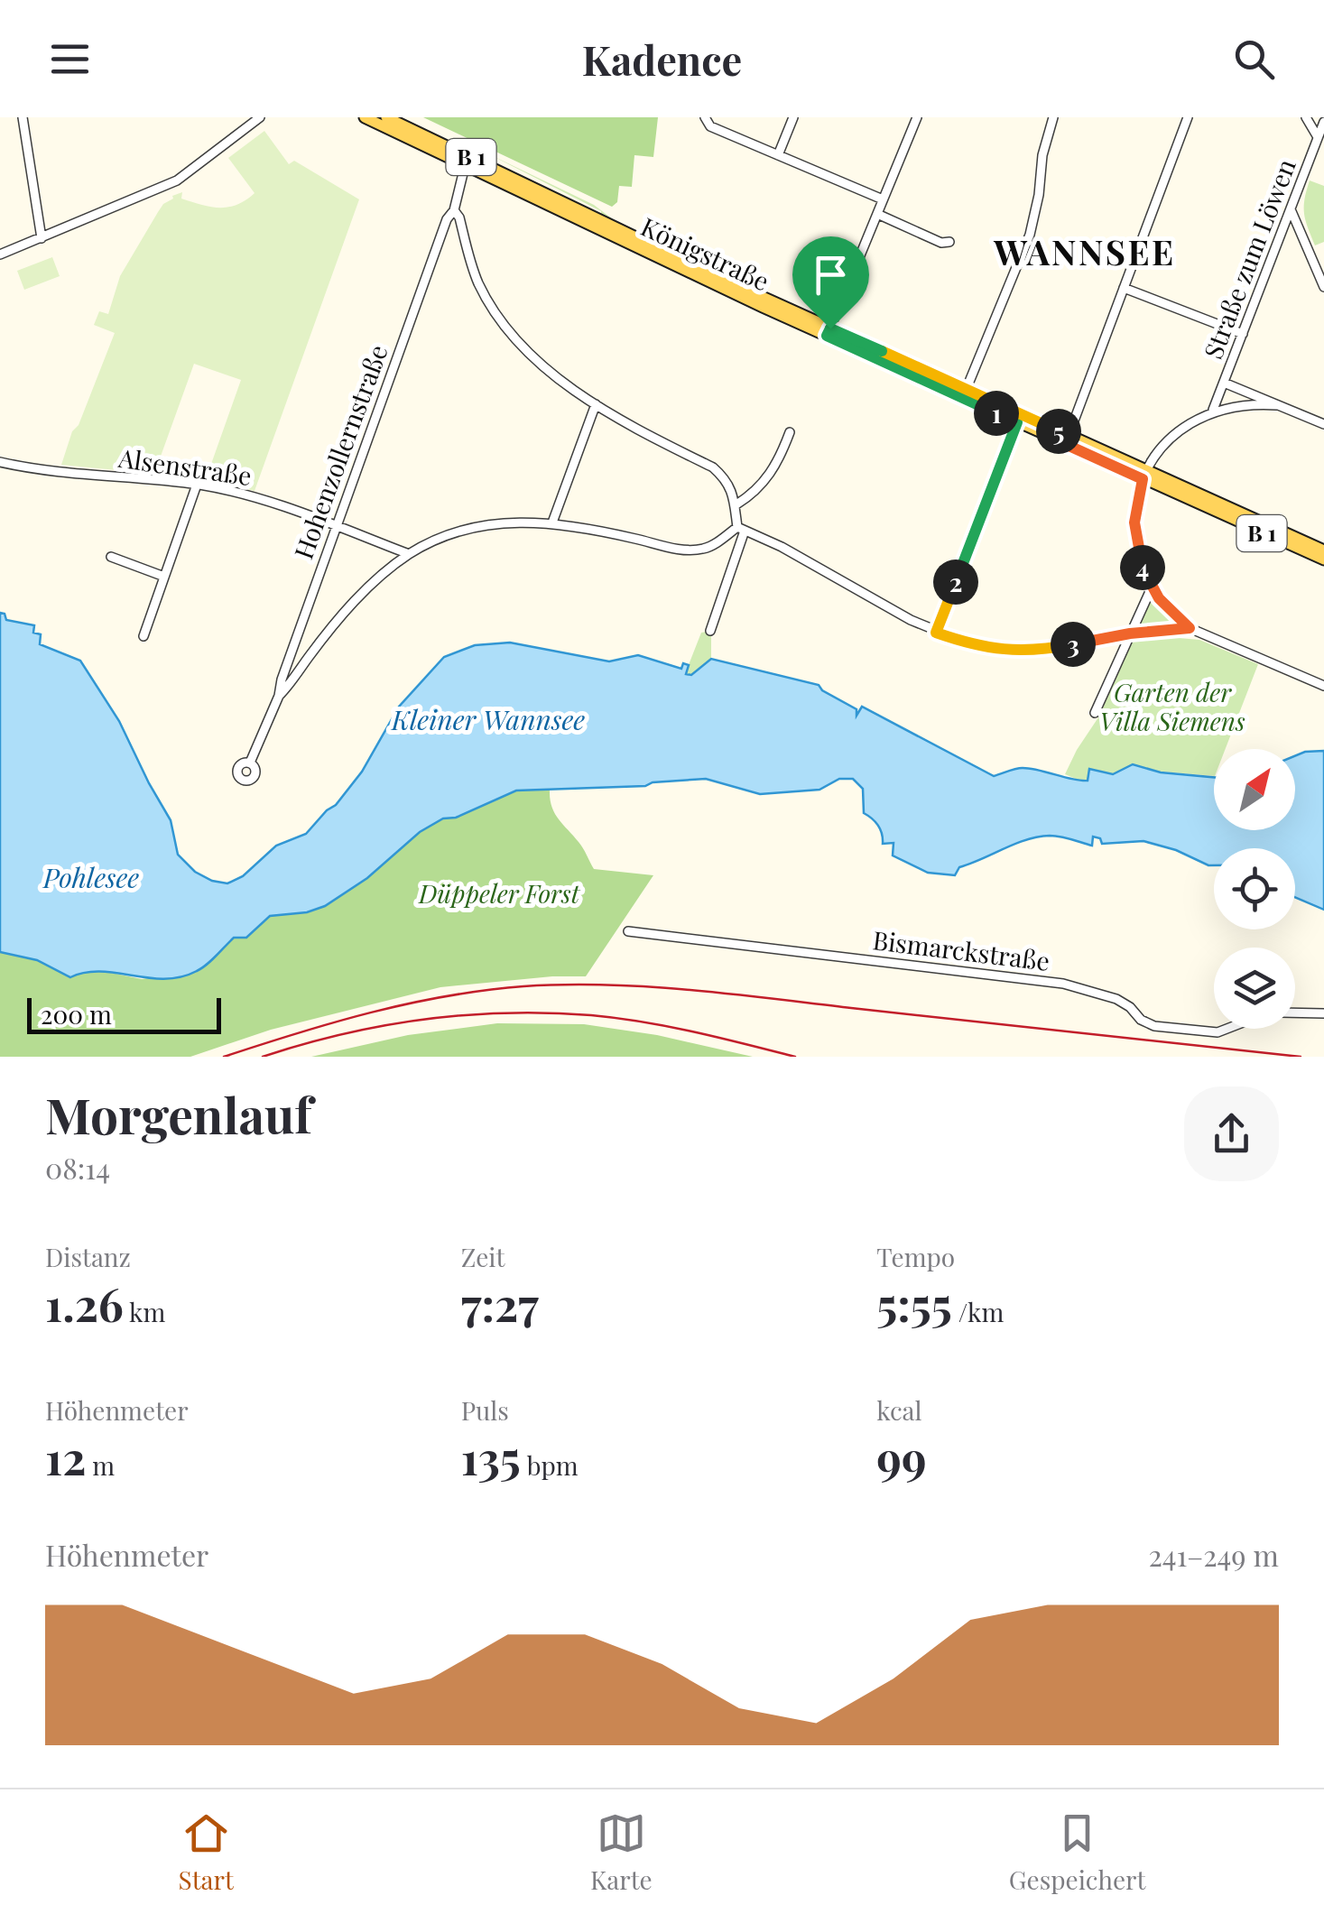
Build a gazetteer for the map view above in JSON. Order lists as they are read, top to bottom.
{
  "streets": {
    "main road": ["B 1", "Königstraße"],
    "street": [
      "Straße zum Löwen",
      "Hohenzollernstraße",
      "Alsenstraße",
      "Bismarckstraße"
    ]
  },
  "crossings": [
    ["Königstraße", "Hohenzollernstraße"],
    ["Hohenzollernstraße", "Alsenstraße"]
  ],
  "districts": ["WANNSEE"],
  "water": ["Kleiner Wannsee", "Pohlesee"],
  "parks": ["Garten der Villa Siemens", "Düppeler Forst"],
  "scale_bar": "200 m",
  "north": "top right",
  "page": {
    "header": "Kadence",
    "pins": [
      "1",
      "5",
      "4",
      "2",
      "3"
    ],
    "scale": "200 m",
    "heading": ["Morgenlauf", "08:14"],
    "stats": [
      ["Distanz", "1.26 km"],
      ["Zeit", "7:27"],
      ["Tempo", "5:55 /km"],
      ["Höhenmeter", "12 m"],
      ["Puls", "135 bpm"],
      ["kcal", "99"]
    ],
    "chart": ["Höhenmeter", "241–249 m"],
    "tabs": ["Start", "Karte", "Gespeichert"]
  }
}
